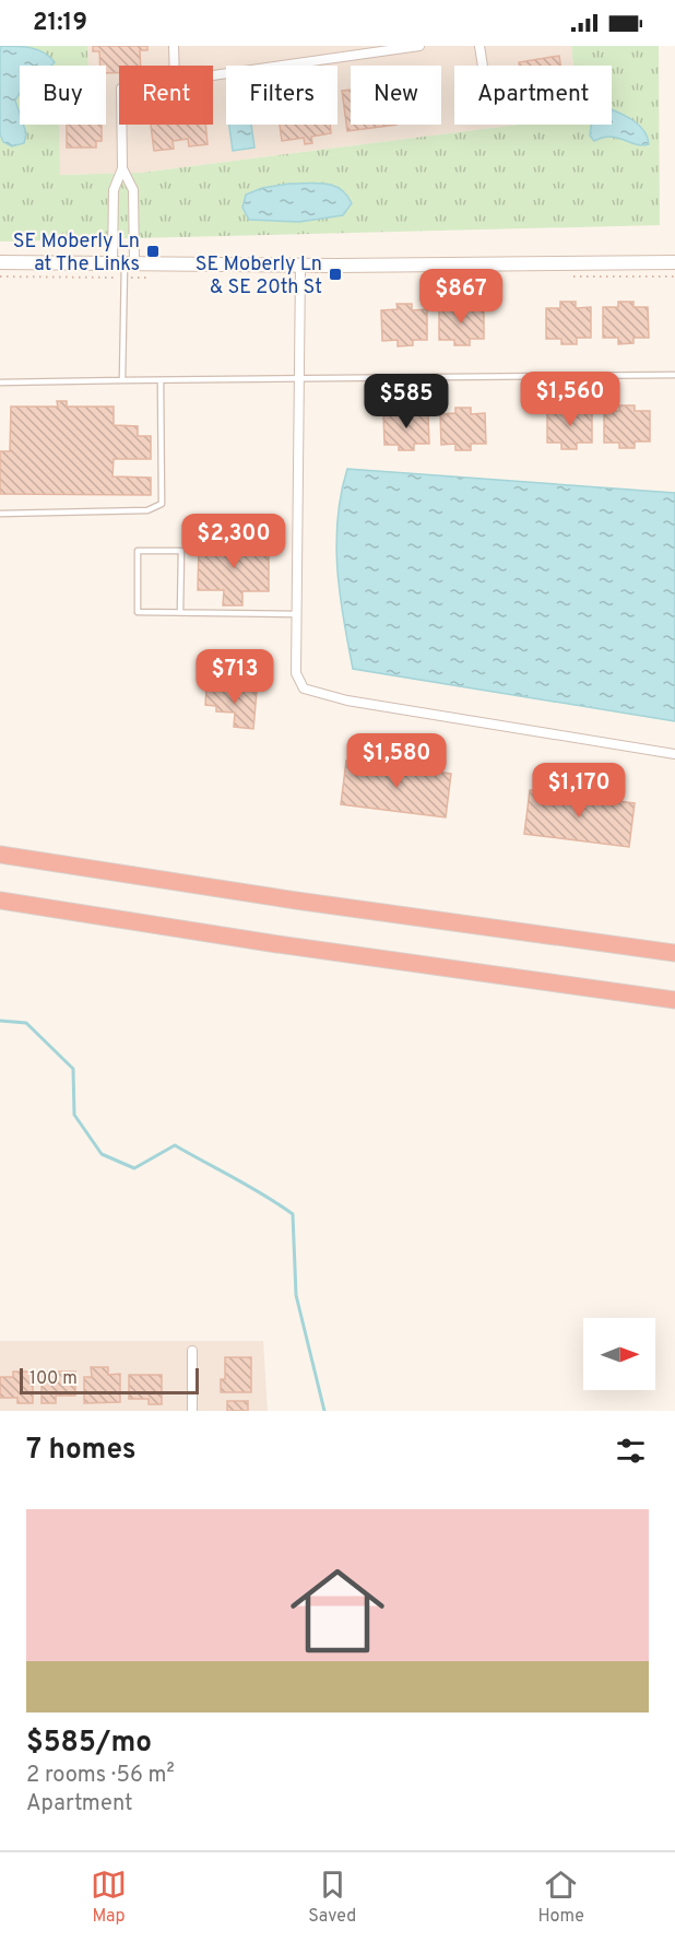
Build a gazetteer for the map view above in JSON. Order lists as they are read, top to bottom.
{
  "places": {
    "transit": ["SE Moberly Ln at The Links", "SE Moberly Ln & SE 20th St"]
  },
  "scale_bar": "100 m",
  "north": "right",
  "page": {
    "status": "21:19",
    "chip": [
      "Buy",
      "Rent",
      "Filters",
      "New",
      "Apartment"
    ],
    "price": [
      "$867",
      "$1,560",
      "$585",
      "$2,300",
      "$713",
      "$1,580",
      "$1,170"
    ],
    "scale": "100 m",
    "heading": "7 homes",
    "list": [
      {
        "name": "$585/mo",
        "note": "2 rooms · 56 m² · Apartment"
      }
    ],
    "tabs": ["Map", "Saved", "Home"]
  }
}
